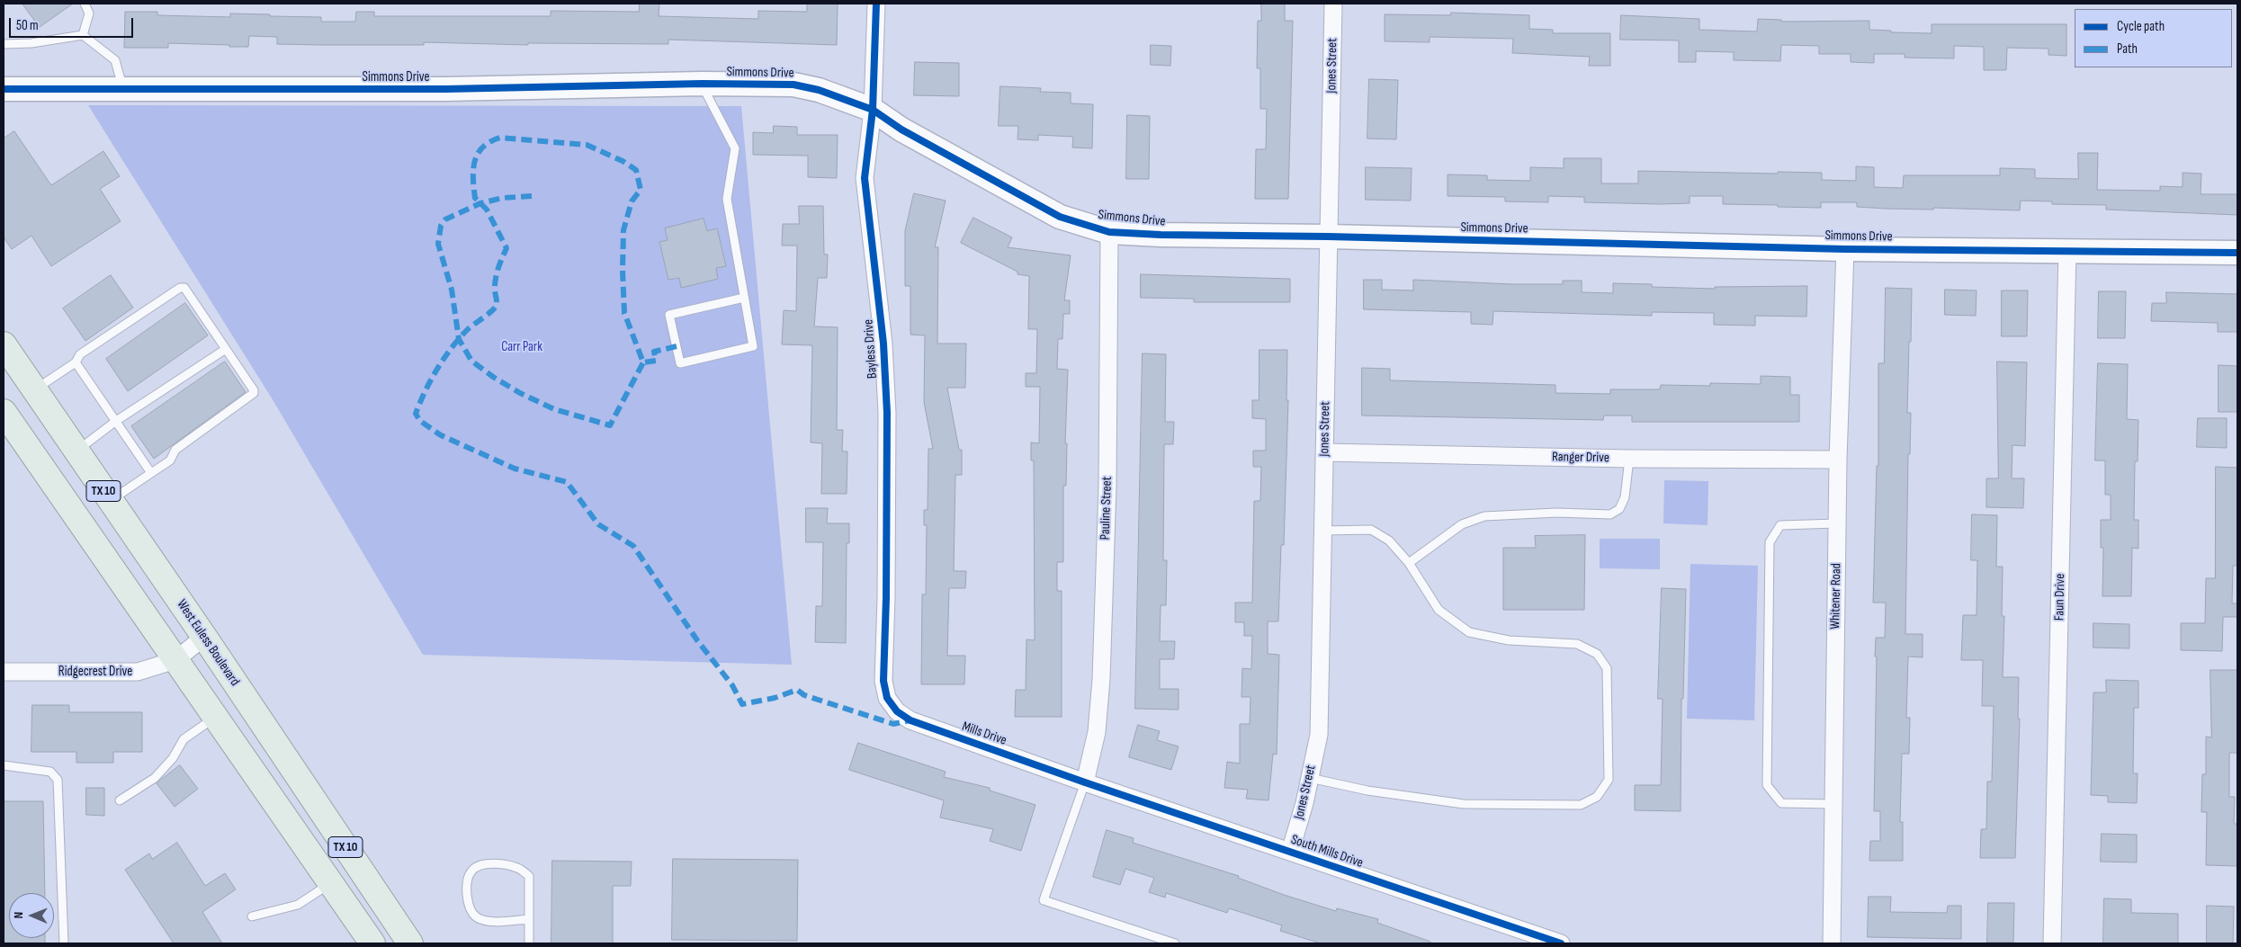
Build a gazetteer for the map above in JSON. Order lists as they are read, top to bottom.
{
  "streets": {
    "main road": ["TX 10", "West Euless Boulevard"],
    "street": [
      "Jones Street",
      "Simmons Drive",
      "Bayless Drive",
      "Ranger Drive",
      "Pauline Street",
      "Whitener Road",
      "Faun Drive",
      "Ridgecrest Drive",
      "Mills Drive",
      "South Mills Drive"
    ]
  },
  "crossings": [
    ["Jones Street", "Simmons Drive"],
    ["Jones Street", "Ranger Drive"],
    ["Jones Street", "South Mills Drive"],
    ["Simmons Drive", "Bayless Drive"],
    ["Simmons Drive", "Pauline Street"],
    ["Simmons Drive", "Whitener Road"],
    ["Simmons Drive", "Faun Drive"],
    ["Bayless Drive", "Mills Drive"],
    ["Ranger Drive", "Whitener Road"],
    ["TX 10", "Ridgecrest Drive"],
    ["Pauline Street", "Mills Drive"],
    ["Pauline Street", "South Mills Drive"],
    ["West Euless Boulevard", "Ridgecrest Drive"],
    ["Mills Drive", "South Mills Drive"]
  ],
  "parks": ["Carr Park"],
  "legend": ["Cycle path", "Path"],
  "scale_bar": "50 m",
  "north": "left"
}
